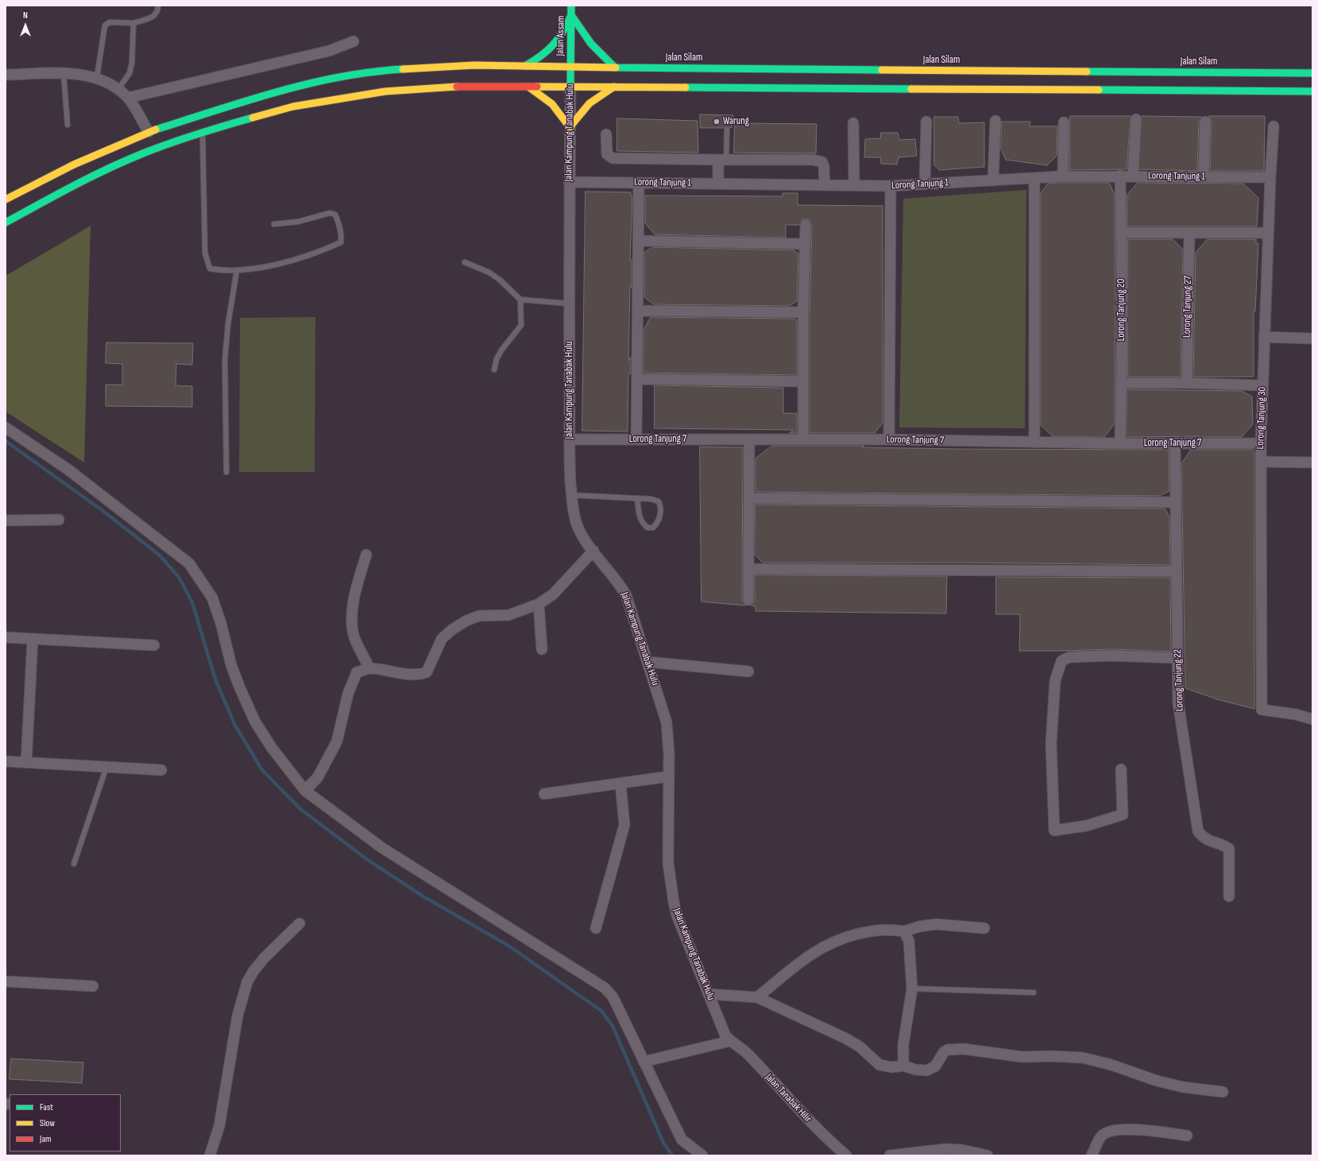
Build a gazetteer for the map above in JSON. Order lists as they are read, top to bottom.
{
  "streets": {
    "main road": ["Jalan Assam", "Jalan Silam", "Jalan Kampung Tanabak Hulu"],
    "street": [
      "Lorong Tanjung 1",
      "Lorong Tanjung 27",
      "Lorong Tanjung 20",
      "Lorong Tanjung 30",
      "Lorong Tanjung 7",
      "Lorong Tanjung 22",
      "Jalan Tanabak Hilir"
    ]
  },
  "crossings": [
    ["Jalan Assam", "Jalan Silam"],
    ["Jalan Assam", "Jalan Kampung Tanabak Hulu"],
    ["Jalan Silam", "Jalan Kampung Tanabak Hulu"],
    ["Jalan Kampung Tanabak Hulu", "Lorong Tanjung 1"],
    ["Jalan Kampung Tanabak Hulu", "Lorong Tanjung 7"],
    ["Jalan Kampung Tanabak Hulu", "Jalan Tanabak Hilir"],
    ["Lorong Tanjung 1", "Lorong Tanjung 20"],
    ["Lorong Tanjung 1", "Lorong Tanjung 30"],
    ["Lorong Tanjung 20", "Lorong Tanjung 7"],
    ["Lorong Tanjung 30", "Lorong Tanjung 7"],
    ["Lorong Tanjung 7", "Lorong Tanjung 22"]
  ],
  "places": ["Warung"],
  "legend": ["Fast", "Slow", "Jam"],
  "north": "top"
}
